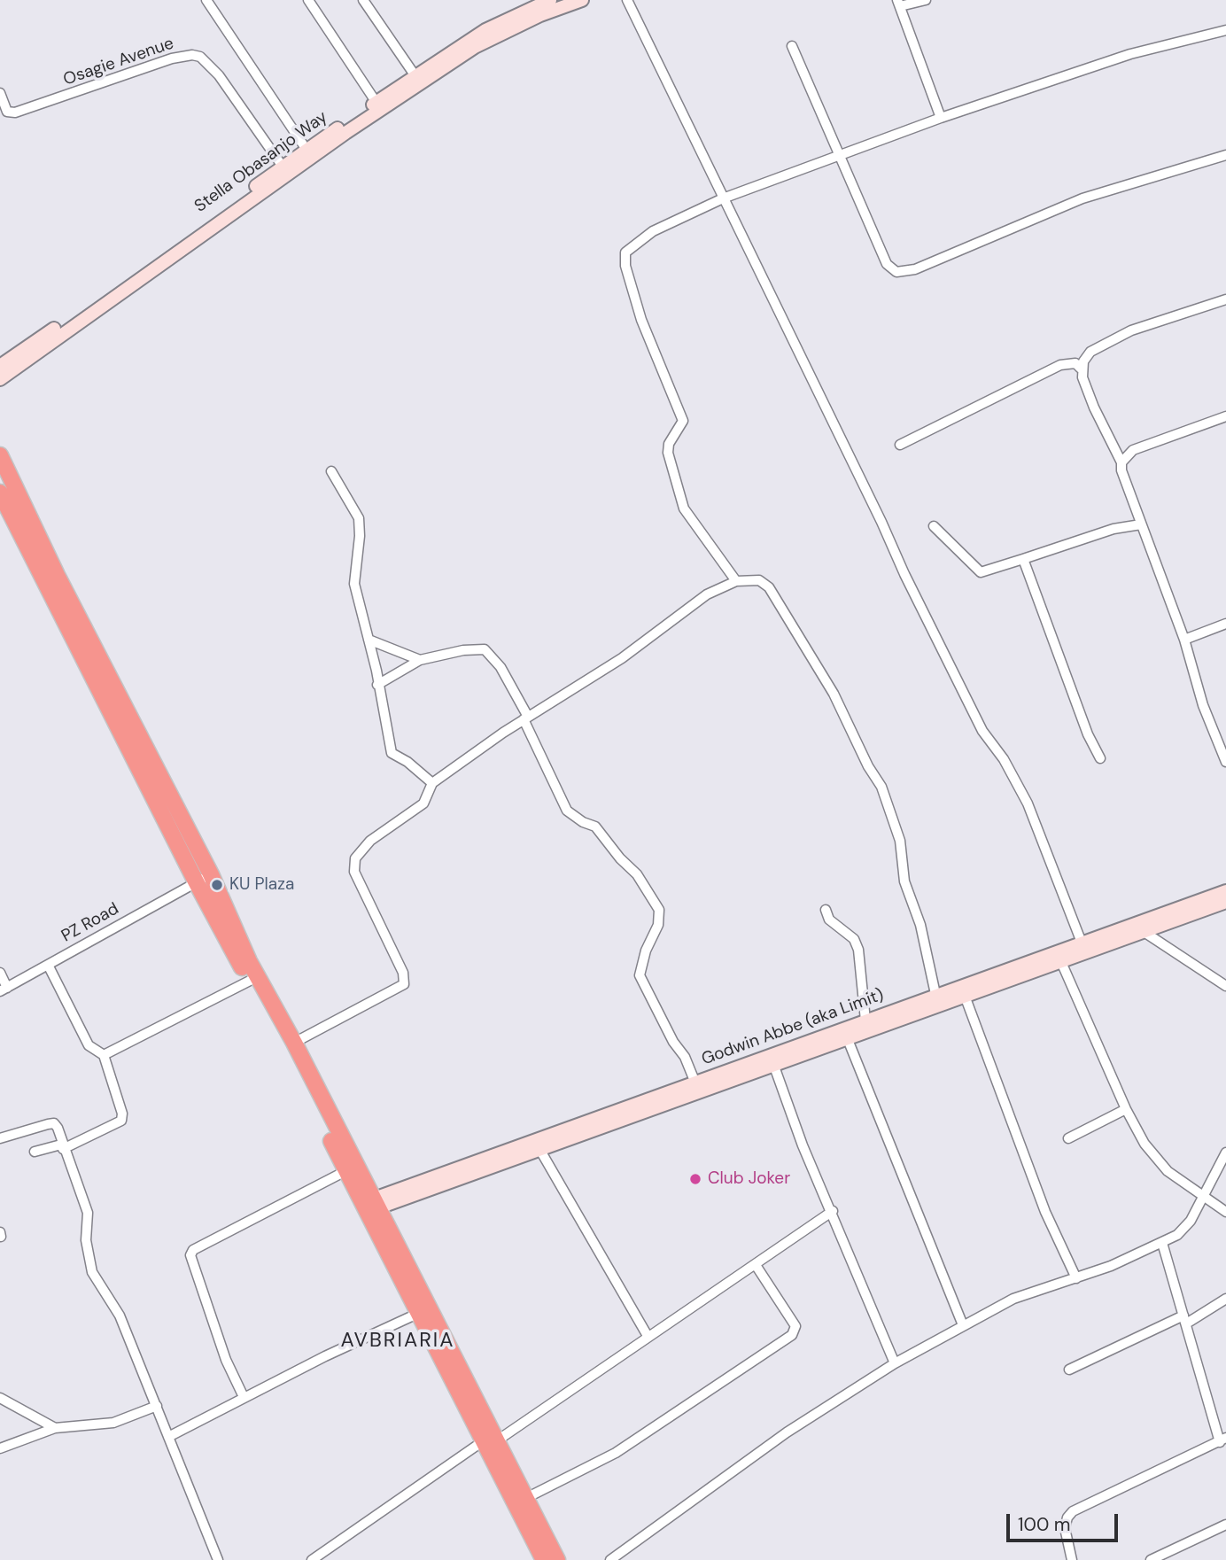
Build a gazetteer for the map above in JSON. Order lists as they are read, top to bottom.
{
  "streets": {
    "street": [
      "Osagie Avenue",
      "Stella Obasanjo Way",
      "PZ Road",
      "Godwin Abbe (aka Limit)"
    ]
  },
  "crossings": [
    ["Osagie Avenue", "Stella Obasanjo Way"]
  ],
  "districts": ["AVBRIARIA"],
  "places": ["KU Plaza", "Club Joker"],
  "scale_bar": "100 m"
}
